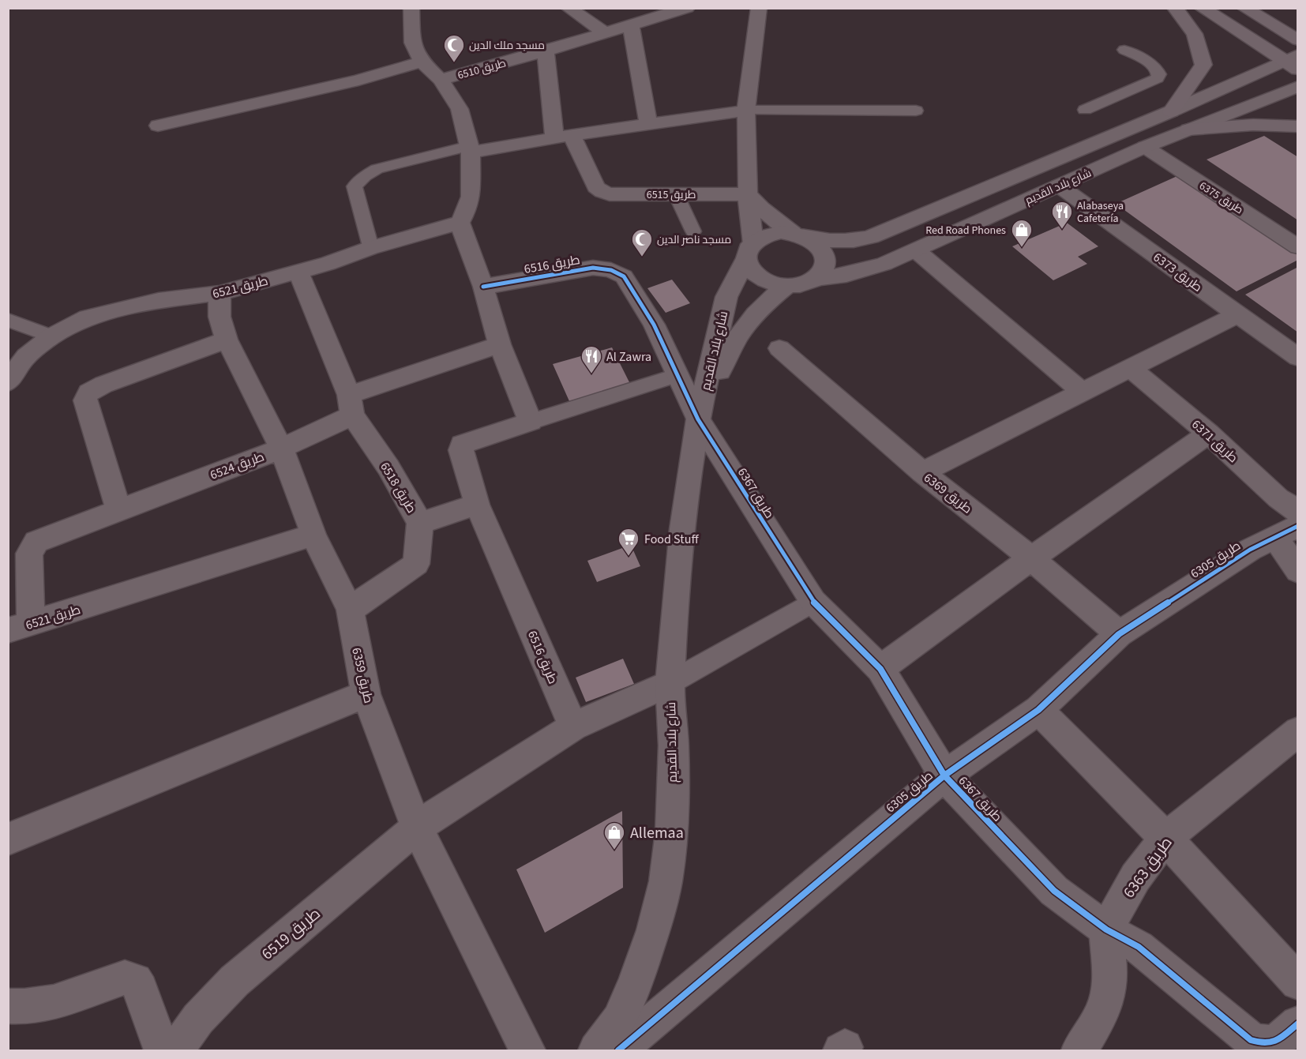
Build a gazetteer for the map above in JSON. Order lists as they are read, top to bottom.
{
  "streets": {
    "street": [
      "طريق 6510",
      "شارع بلاد القديم",
      "طريق 6515",
      "طريق 6375",
      "طريق 6516",
      "طريق 6373",
      "طريق 6521",
      "طريق 6371",
      "طريق 6524",
      "طريق 6518",
      "طريق 6367",
      "طريق 6369",
      "طريق 6305",
      "طريق 6359",
      "طريق 6363",
      "طريق 6519"
    ]
  },
  "crossings": [
    ["شارع بلاد القديم", "طريق 6375"],
    ["شارع بلاد القديم", "طريق 6373"],
    ["شارع بلاد القديم", "طريق 6367"],
    ["شارع بلاد القديم", "طريق 6519"],
    ["طريق 6516", "طريق 6367"],
    ["طريق 6516", "طريق 6519"],
    ["طريق 6521", "طريق 6524"],
    ["طريق 6521", "طريق 6518"],
    ["طريق 6521", "طريق 6359"],
    ["طريق 6524", "طريق 6518"],
    ["طريق 6524", "طريق 6359"],
    ["طريق 6518", "طريق 6359"],
    ["طريق 6367", "طريق 6305"],
    ["طريق 6367", "طريق 6363"],
    ["طريق 6369", "طريق 6305"],
    ["طريق 6359", "طريق 6519"]
  ],
  "places": {
    "mosque": ["مسجد ملك الدين", "مسجد ناصر الدين"],
    "restaurant": ["Alabaseya Cafetería", "Al Zawra"],
    "shop": ["Red Road Phones", "Allemaa"],
    "supermarket": ["Food Stuff"]
  }
}
